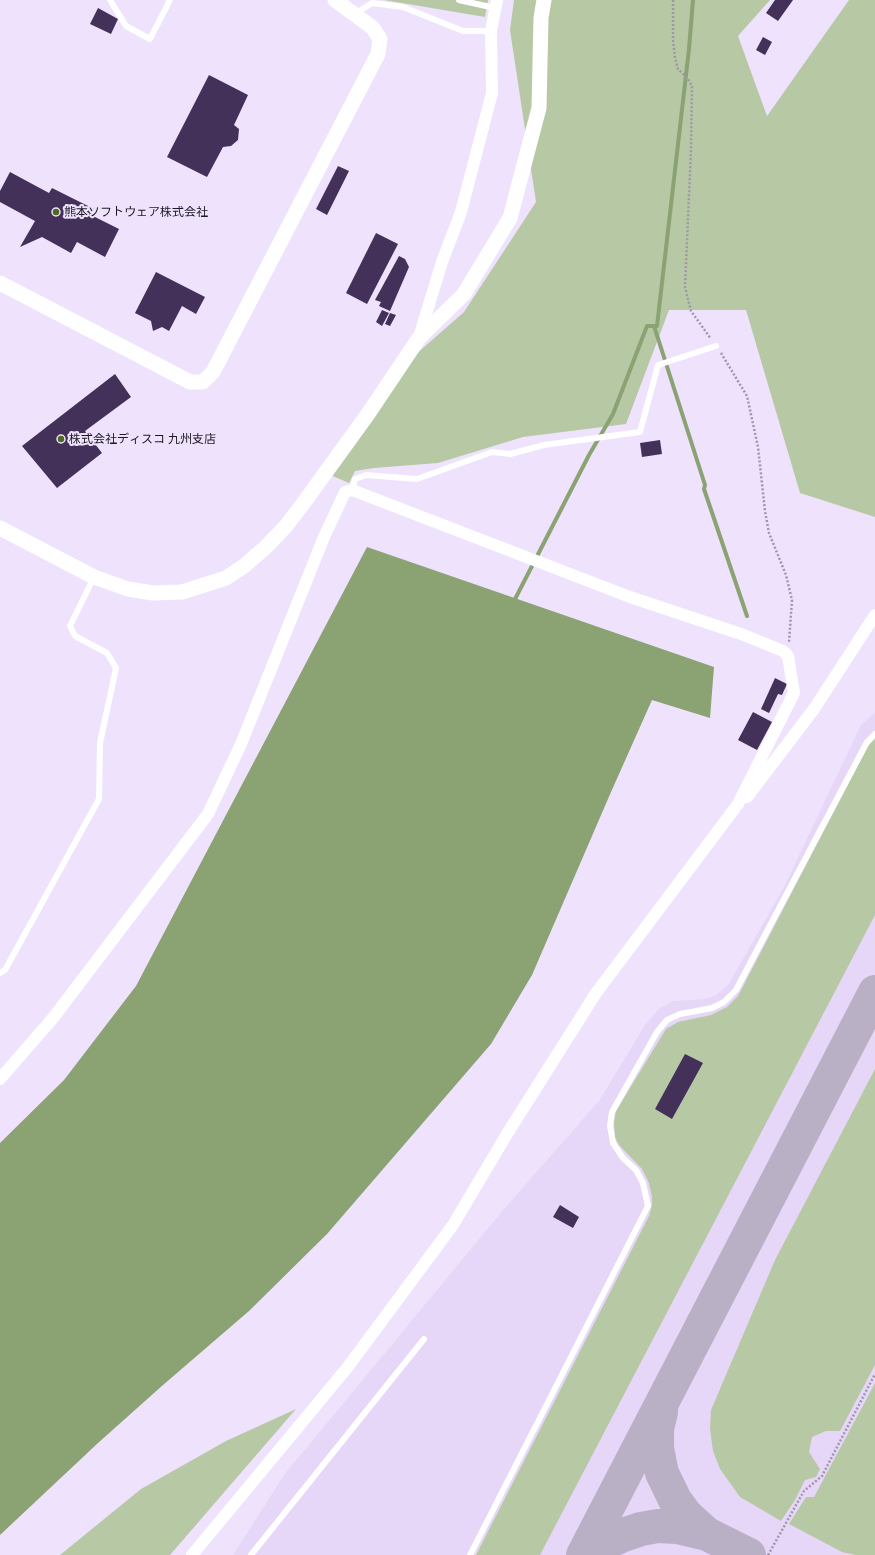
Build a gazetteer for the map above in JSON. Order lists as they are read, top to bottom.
{
  "places": ["熊本ソフトウェア株式会社", "株式会社ディスコ 九州支店"]
}
